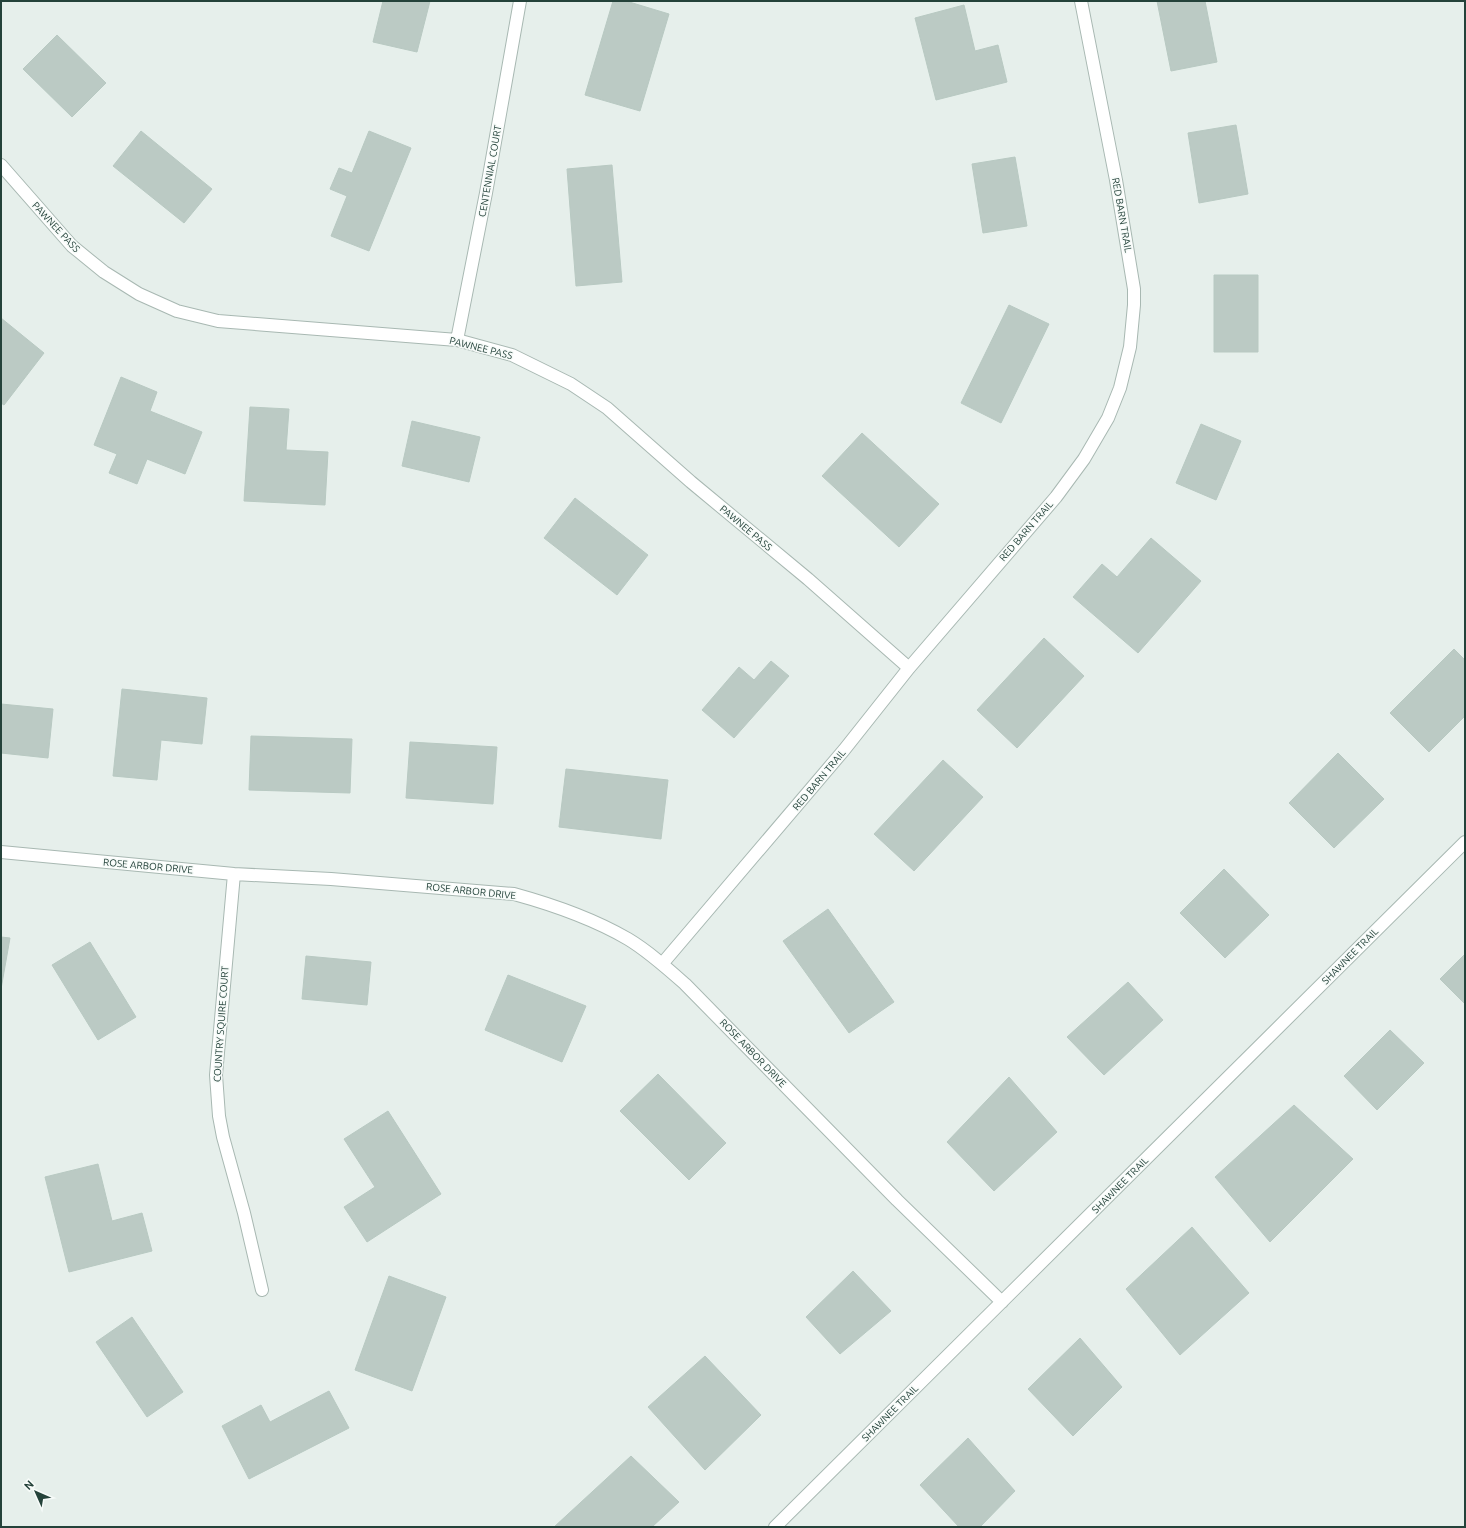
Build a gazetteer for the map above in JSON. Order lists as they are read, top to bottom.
{
  "streets": {
    "street": [
      "CENTENNIAL COURT",
      "RED BARN TRAIL",
      "PAWNEE PASS",
      "ROSE ARBOR DRIVE",
      "SHAWNEE TRAIL",
      "COUNTRY SQUIRE COURT"
    ]
  },
  "crossings": [
    ["CENTENNIAL COURT", "PAWNEE PASS"],
    ["RED BARN TRAIL", "PAWNEE PASS"],
    ["RED BARN TRAIL", "ROSE ARBOR DRIVE"],
    ["ROSE ARBOR DRIVE", "SHAWNEE TRAIL"],
    ["ROSE ARBOR DRIVE", "COUNTRY SQUIRE COURT"]
  ],
  "north": "top left"
}
